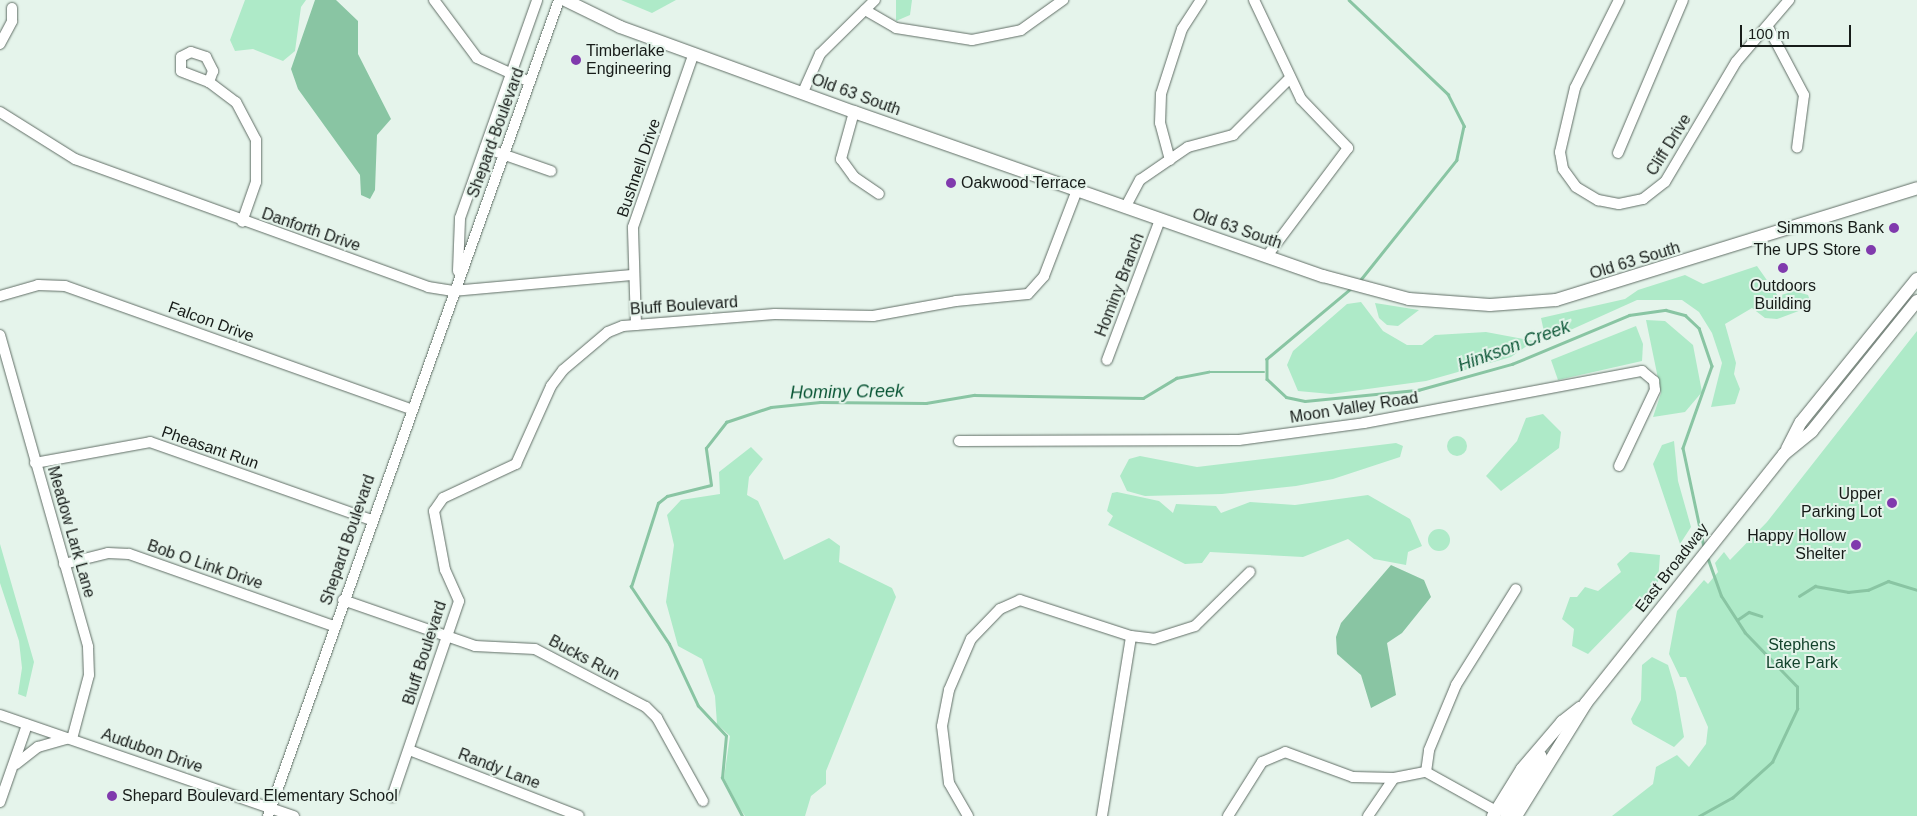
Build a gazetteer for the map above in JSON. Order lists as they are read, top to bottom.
{
  "streets": {
    "main road": ["Old 63 South", "East Broadway"],
    "street": [
      "Shepard Boulevard",
      "Cliff Drive",
      "Bushnell Drive",
      "Danforth Drive",
      "Hominy Branch",
      "Bluff Boulevard",
      "Falcon Drive",
      "Moon Valley Road",
      "Pheasant Run",
      "Meadow Lark Lane",
      "Bob O Link Drive",
      "Bucks Run",
      "Audubon Drive",
      "Randy Lane"
    ]
  },
  "crossings": [
    ["Old 63 South", "Bushnell Drive"],
    ["Old 63 South", "Hominy Branch"],
    ["Old 63 South", "Bluff Boulevard"],
    ["Shepard Boulevard", "Danforth Drive"],
    ["Shepard Boulevard", "Falcon Drive"],
    ["Shepard Boulevard", "Pheasant Run"],
    ["Shepard Boulevard", "Bob O Link Drive"],
    ["Shepard Boulevard", "Bucks Run"],
    ["Shepard Boulevard", "Audubon Drive"],
    ["Bushnell Drive", "Danforth Drive"],
    ["Bushnell Drive", "Bluff Boulevard"],
    ["Bluff Boulevard", "Bucks Run"],
    ["Bluff Boulevard", "Randy Lane"],
    ["Pheasant Run", "Meadow Lark Lane"],
    ["Meadow Lark Lane", "Bob O Link Drive"],
    ["Meadow Lark Lane", "Audubon Drive"]
  ],
  "water": ["Hinkson Creek", "Hominy Creek"],
  "parks": ["Stephens Lake Park"],
  "places": [
    "Timberlake Engineering",
    "Oakwood Terrace",
    "Simmons Bank",
    "The UPS Store",
    "Outdoors Building",
    "Upper Parking Lot",
    "Happy Hollow Shelter",
    "Shepard Boulevard Elementary School"
  ],
  "scale_bar": "100 m"
}
